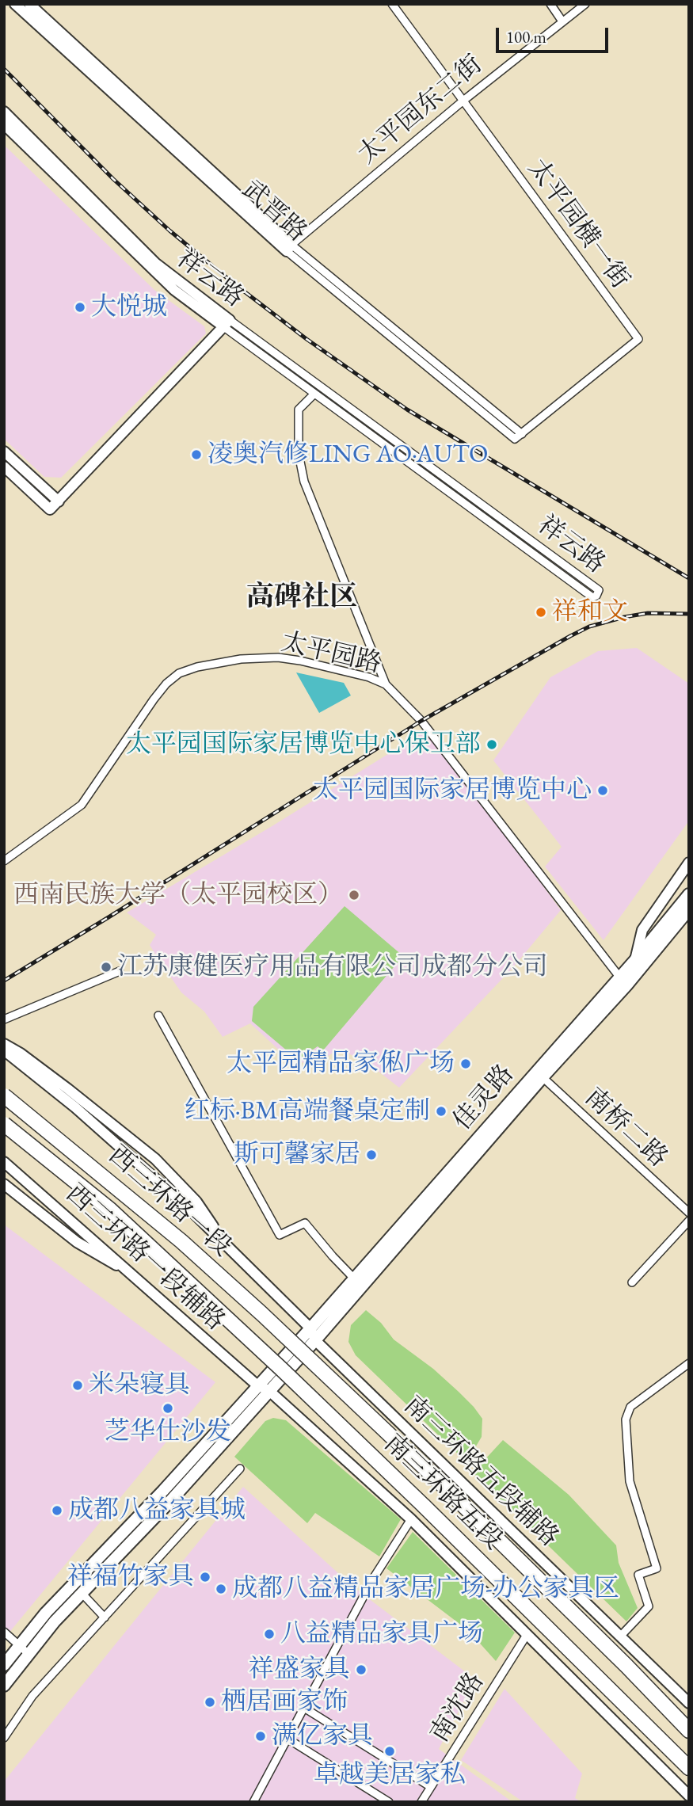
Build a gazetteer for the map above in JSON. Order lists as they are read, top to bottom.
{
  "streets": {
    "highway": ["西三环路一段", "南三环路五段"],
    "main road": [
      "武晋路",
      "祥云路",
      "佳灵路",
      "西三环路一段辅路",
      "南三环路五段辅路"
    ],
    "street": [
      "太平园东二街",
      "太平园横一街",
      "太平园路",
      "南桥二路",
      "南沈路"
    ]
  },
  "crossings": [
    ["太平园东二街", "武晋路"],
    ["太平园东二街", "太平园横一街"],
    ["武晋路", "太平园横一街"],
    ["太平园路", "佳灵路"],
    ["佳灵路", "南桥二路"],
    ["佳灵路", "西三环路一段辅路"],
    ["佳灵路", "南三环路五段辅路"],
    ["西三环路一段", "南三环路五段"]
  ],
  "districts": ["高碑社区"],
  "places": [
    "大悦城",
    "凌奥汽修LING AO·AUTO",
    "祥和文",
    "太平园国际家居博览中心保卫部",
    "太平园国际家居博览中心",
    "西南民族大学（太平园校区）",
    "江苏康健医疗用品有限公司成都分公司",
    "太平园精品家俬广场",
    "红标·BM高端餐桌定制",
    "斯可馨家居",
    "米朵寝具",
    "芝华仕沙发",
    "成都八益家具城",
    "祥福竹家具",
    "成都八益精品家居广场-办公家具区",
    "八益精品家具广场",
    "祥盛家具",
    "栖居画家饰",
    "满亿家具",
    "卓越美居家私"
  ],
  "scale_bar": "100 m"
}
